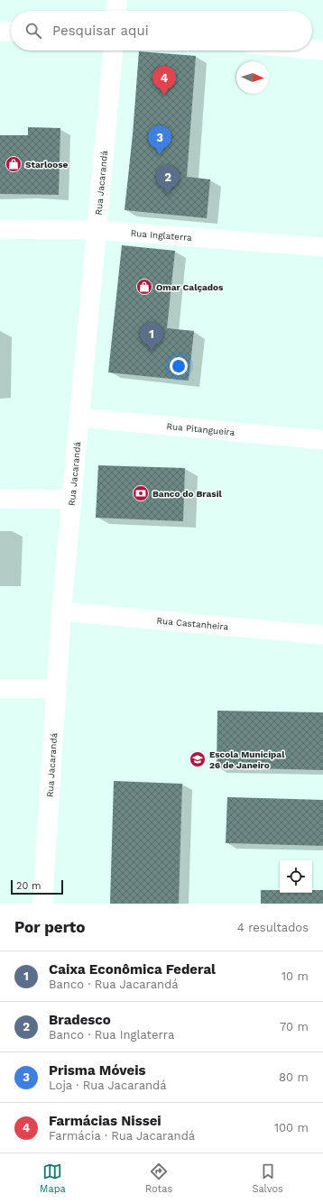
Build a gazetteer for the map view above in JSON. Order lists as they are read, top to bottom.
{
  "streets": {
    "street": [
      "Rua Jacarandá",
      "Rua Inglaterra",
      "Rua Pitangueira",
      "Rua Castanheira"
    ]
  },
  "crossings": [
    ["Rua Jacarandá", "Rua Inglaterra"],
    ["Rua Jacarandá", "Rua Pitangueira"],
    ["Rua Jacarandá", "Rua Castanheira"]
  ],
  "places": {
    "shop": ["Starloose", "Omar Calçados"],
    "bank": ["Banco do Brasil"],
    "school or university": ["Escola Municipal 26 de Janeiro"]
  },
  "scale_bar": "20 m",
  "north": "right",
  "page": {
    "search": "Pesquisar aqui",
    "pins": [
      "4",
      "3",
      "2",
      "1"
    ],
    "scale": "20 m",
    "heading": ["Por perto", "4 resultados"],
    "list": [
      {
        "mark": "1",
        "name": "Caixa Econômica Federal",
        "note": "Banco · Rua Jacarandá",
        "value": "10 m"
      },
      {
        "mark": "2",
        "name": "Bradesco",
        "note": "Banco · Rua Inglaterra",
        "value": "70 m"
      },
      {
        "mark": "3",
        "name": "Prisma Móveis",
        "note": "Loja · Rua Jacarandá",
        "value": "80 m"
      },
      {
        "mark": "4",
        "name": "Farmácias Nissei",
        "note": "Farmácia · Rua Jacarandá",
        "value": "100 m"
      }
    ],
    "nav": ["Mapa", "Rotas", "Salvos"]
  }
}
